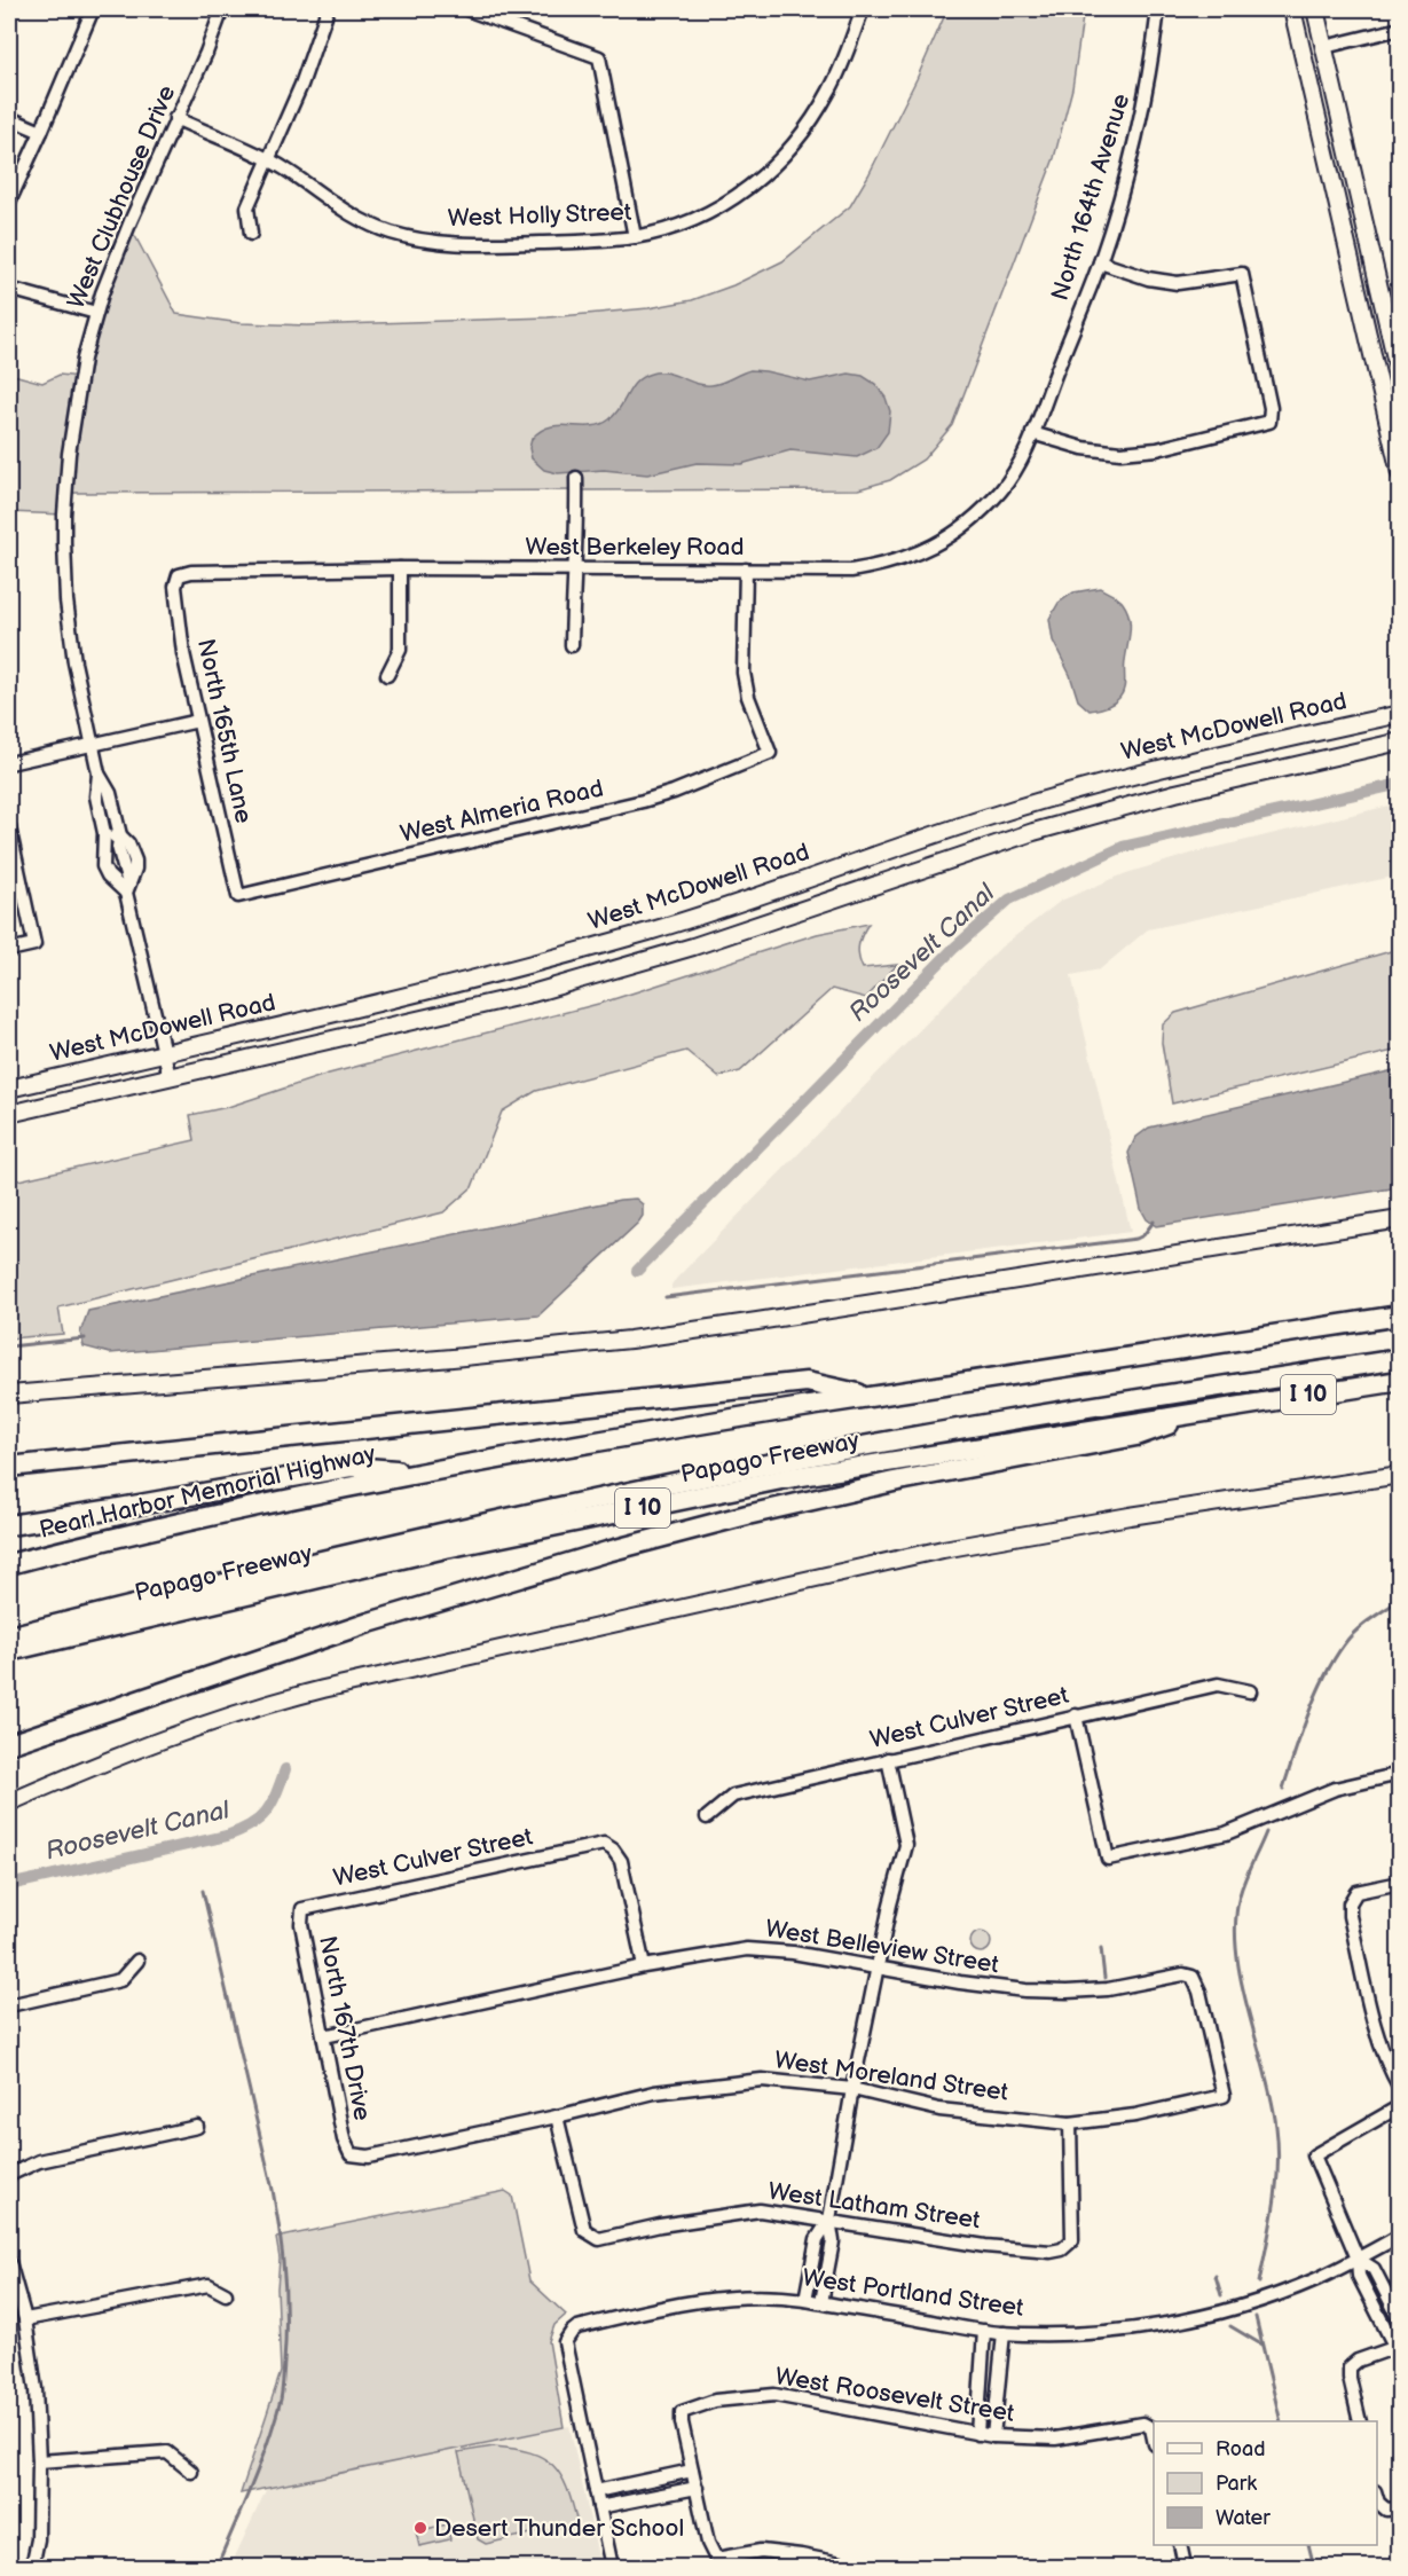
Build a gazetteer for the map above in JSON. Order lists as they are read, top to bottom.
{
  "streets": {
    "highway": ["I 10", "Papago Freeway", "Pearl Harbor Memorial Highway"],
    "main road": ["West McDowell Road"],
    "street": [
      "West Clubhouse Drive",
      "North 164th Avenue",
      "West Holly Street",
      "West Berkeley Road",
      "North 165th Lane",
      "West Almeria Road",
      "West Culver Street",
      "West Belleview Street",
      "North 167th Drive",
      "West Moreland Street",
      "West Latham Street",
      "West Portland Street",
      "West Roosevelt Street"
    ]
  },
  "crossings": [
    ["West Clubhouse Drive", "West Holly Street"],
    ["West Clubhouse Drive", "West McDowell Road"],
    ["North 164th Avenue", "West Berkeley Road"],
    ["West Berkeley Road", "North 165th Lane"],
    ["West Berkeley Road", "West Almeria Road"],
    ["North 165th Lane", "West Almeria Road"],
    ["I 10", "Papago Freeway"],
    ["Papago Freeway", "Pearl Harbor Memorial Highway"],
    ["West Culver Street", "West Belleview Street"],
    ["West Culver Street", "North 167th Drive"],
    ["West Belleview Street", "North 167th Drive"],
    ["West Belleview Street", "West Moreland Street"],
    ["North 167th Drive", "West Moreland Street"],
    ["West Moreland Street", "West Latham Street"]
  ],
  "water": ["Roosevelt Canal"],
  "places": ["Desert Thunder School"],
  "legend": ["Road", "Park", "Water"]
}
